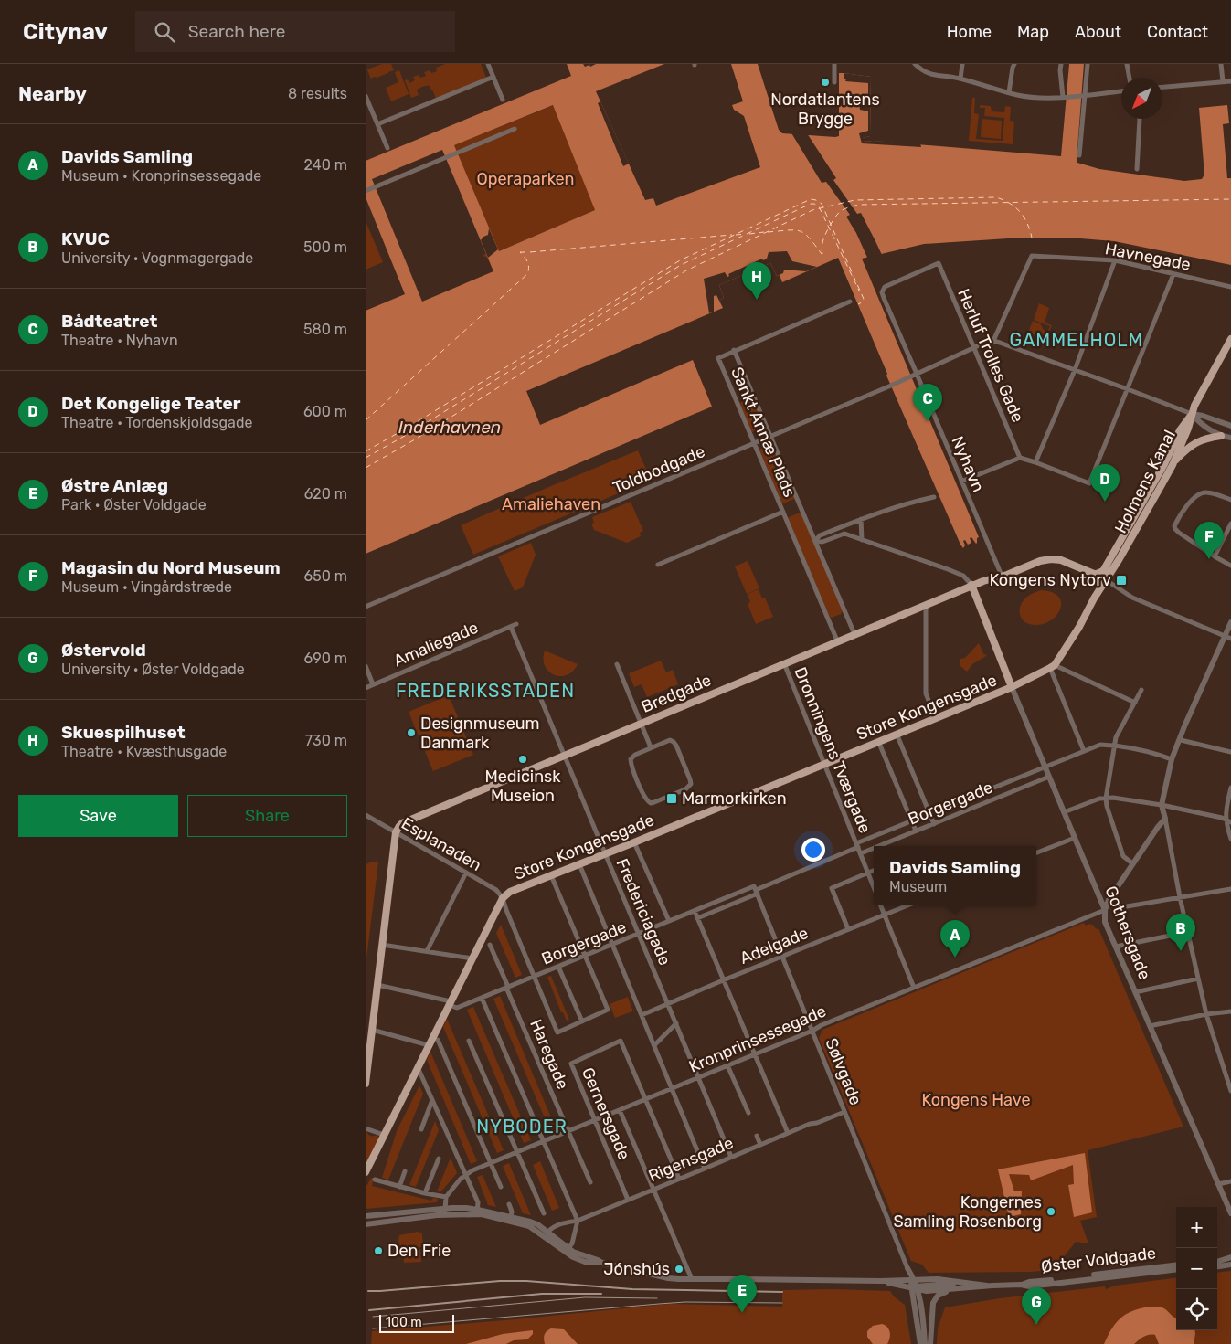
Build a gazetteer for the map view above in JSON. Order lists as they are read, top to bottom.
{
  "streets": {
    "main road": ["Holmens Kanal", "Bredgade", "Store Kongensgade"],
    "street": [
      "Havnegade",
      "Herluf Trolles Gade",
      "Sankt Annæ Plads",
      "Nyhavn",
      "Toldbodgade",
      "Amaliegade",
      "Dronningens Tværgade",
      "Borgergade",
      "Esplanaden",
      "Fredericiagade",
      "Gothersgade",
      "Adelgade",
      "Kronprinsessegade",
      "Haregade",
      "Sølvgade",
      "Gernersgade",
      "Rigensgade",
      "Øster Voldgade"
    ]
  },
  "crossings": [
    ["Havnegade", "Toldbodgade"],
    ["Herluf Trolles Gade", "Nyhavn"],
    ["Herluf Trolles Gade", "Toldbodgade"],
    ["Sankt Annæ Plads", "Toldbodgade"],
    ["Sankt Annæ Plads", "Bredgade"],
    ["Nyhavn", "Toldbodgade"],
    ["Amaliegade", "Fredericiagade"],
    ["Bredgade", "Dronningens Tværgade"],
    ["Bredgade", "Esplanaden"],
    ["Bredgade", "Fredericiagade"],
    ["Store Kongensgade", "Dronningens Tværgade"],
    ["Store Kongensgade", "Borgergade"],
    ["Store Kongensgade", "Esplanaden"],
    ["Store Kongensgade", "Fredericiagade"],
    ["Store Kongensgade", "Gothersgade"],
    ["Dronningens Tværgade", "Borgergade"],
    ["Borgergade", "Fredericiagade"],
    ["Borgergade", "Gothersgade"],
    ["Borgergade", "Haregade"],
    ["Borgergade", "Sølvgade"],
    ["Fredericiagade", "Adelgade"],
    ["Fredericiagade", "Kronprinsessegade"],
    ["Fredericiagade", "Rigensgade"],
    ["Gothersgade", "Kronprinsessegade"],
    ["Adelgade", "Sølvgade"],
    ["Kronprinsessegade", "Haregade"],
    ["Kronprinsessegade", "Sølvgade"],
    ["Kronprinsessegade", "Gernersgade"],
    ["Sølvgade", "Rigensgade"],
    ["Sølvgade", "Øster Voldgade"],
    ["Gernersgade", "Rigensgade"],
    ["Rigensgade", "Øster Voldgade"]
  ],
  "districts": ["GAMMELHOLM", "FREDERIKSSTADEN", "NYBODER"],
  "water": ["Inderhavnen"],
  "parks": ["Operaparken", "Amaliehaven", "Kongens Have"],
  "places": {
    "other": [
      "Nordatlantens Brygge",
      "Designmuseum Danmark",
      "Medicinsk Museion",
      "Kongernes Samling Rosenborg",
      "Den Frie",
      "Jónshús"
    ],
    "transit": ["Kongens Nytorv", "Marmorkirken"]
  },
  "scale_bar": "100 m",
  "north": "bottom left",
  "page": {
    "header": "Citynav",
    "search": "Search here",
    "nav": [
      "Home",
      "Map",
      "About",
      "Contact"
    ],
    "heading": ["Nearby", "8 results"],
    "list": [
      {
        "mark": "A",
        "name": "Davids Samling",
        "note": "Museum · Kronprinsessegade",
        "value": "240 m"
      },
      {
        "mark": "B",
        "name": "KVUC",
        "note": "University · Vognmagergade",
        "value": "500 m"
      },
      {
        "mark": "C",
        "name": "Bådteatret",
        "note": "Theatre · Nyhavn",
        "value": "580 m"
      },
      {
        "mark": "D",
        "name": "Det Kongelige Teater",
        "note": "Theatre · Tordenskjoldsgade",
        "value": "600 m"
      },
      {
        "mark": "E",
        "name": "Østre Anlæg",
        "note": "Park · Øster Voldgade",
        "value": "620 m"
      },
      {
        "mark": "F",
        "name": "Magasin du Nord Museum",
        "note": "Museum · Vingårdstræde",
        "value": "650 m"
      },
      {
        "mark": "G",
        "name": "Østervold",
        "note": "University · Øster Voldgade",
        "value": "690 m"
      },
      {
        "mark": "H",
        "name": "Skuespilhuset",
        "note": "Theatre · Kvæsthusgade",
        "value": "730 m"
      }
    ],
    "pins": [
      "H",
      "C",
      "D",
      "F",
      "B",
      "A",
      "E",
      "G"
    ],
    "buttons": ["Save", "Share"],
    "popup": ["Davids Samling", "Museum"],
    "map_buttons": ["+", "−"],
    "scale": "100 m"
  }
}
